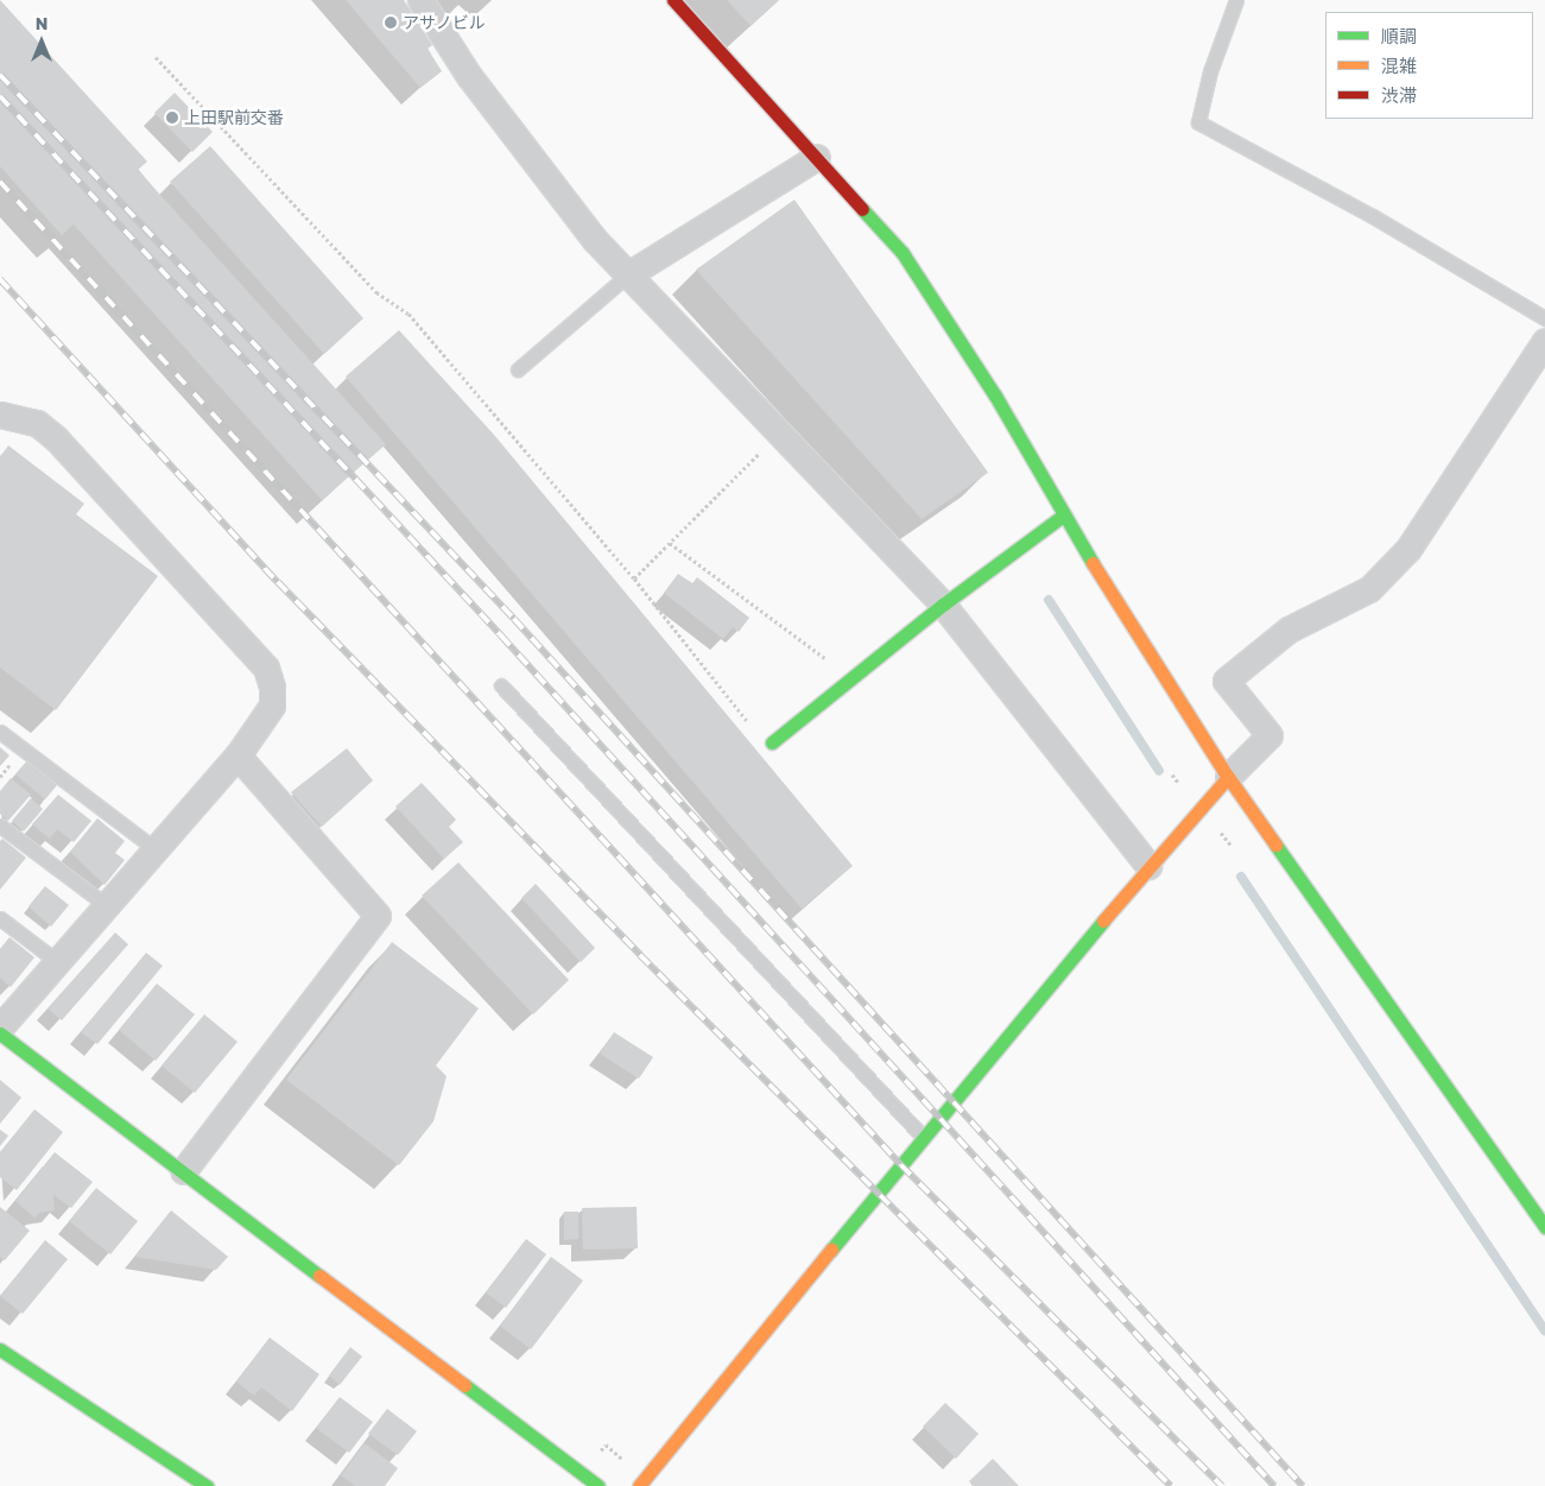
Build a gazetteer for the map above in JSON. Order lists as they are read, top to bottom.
{
  "places": ["アサノビル", "上田駅前交番"],
  "legend": ["順調", "混雑", "渋滞"],
  "north": "top"
}
